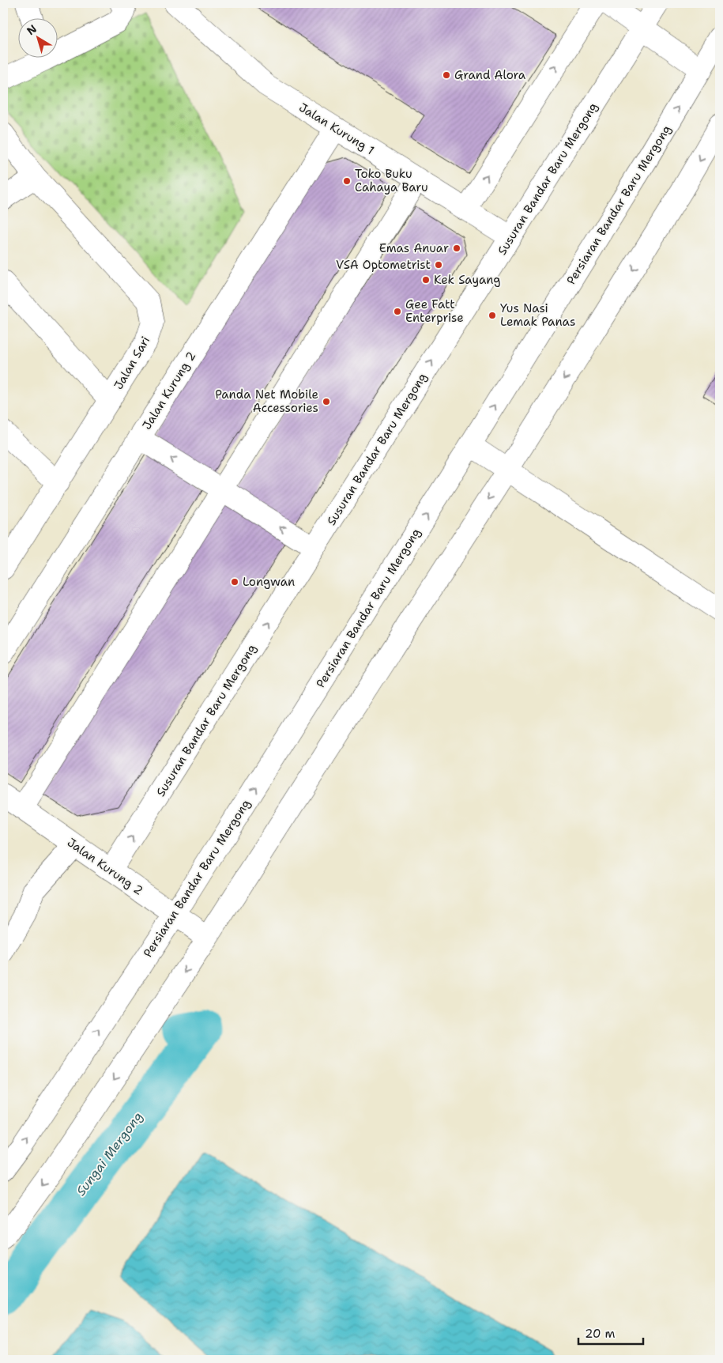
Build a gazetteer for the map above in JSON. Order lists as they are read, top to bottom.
{
  "streets": {
    "street": [
      "Jalan Kurung 1",
      "Susuran Bandar Baru Mergong",
      "Persiaran Bandar Baru Mergong",
      "Jalan Sari",
      "Jalan Kurung 2"
    ]
  },
  "crossings": [
    ["Jalan Kurung 1", "Susuran Bandar Baru Mergong"],
    ["Jalan Kurung 1", "Jalan Kurung 2"],
    ["Susuran Bandar Baru Mergong", "Jalan Kurung 2"],
    ["Persiaran Bandar Baru Mergong", "Jalan Kurung 2"]
  ],
  "water": ["Sungai Mergong"],
  "places": [
    "Grand Alora",
    "Toko Buku Cahaya Baru",
    "Emas Anuar",
    "VSA Optometrist",
    "Kek Sayang",
    "Gee Fatt Enterprise",
    "Yus Nasi Lemak Panas",
    "Panda Net Mobile Accessories",
    "Longwan"
  ],
  "scale_bar": "20 m",
  "north": "top left"
}
